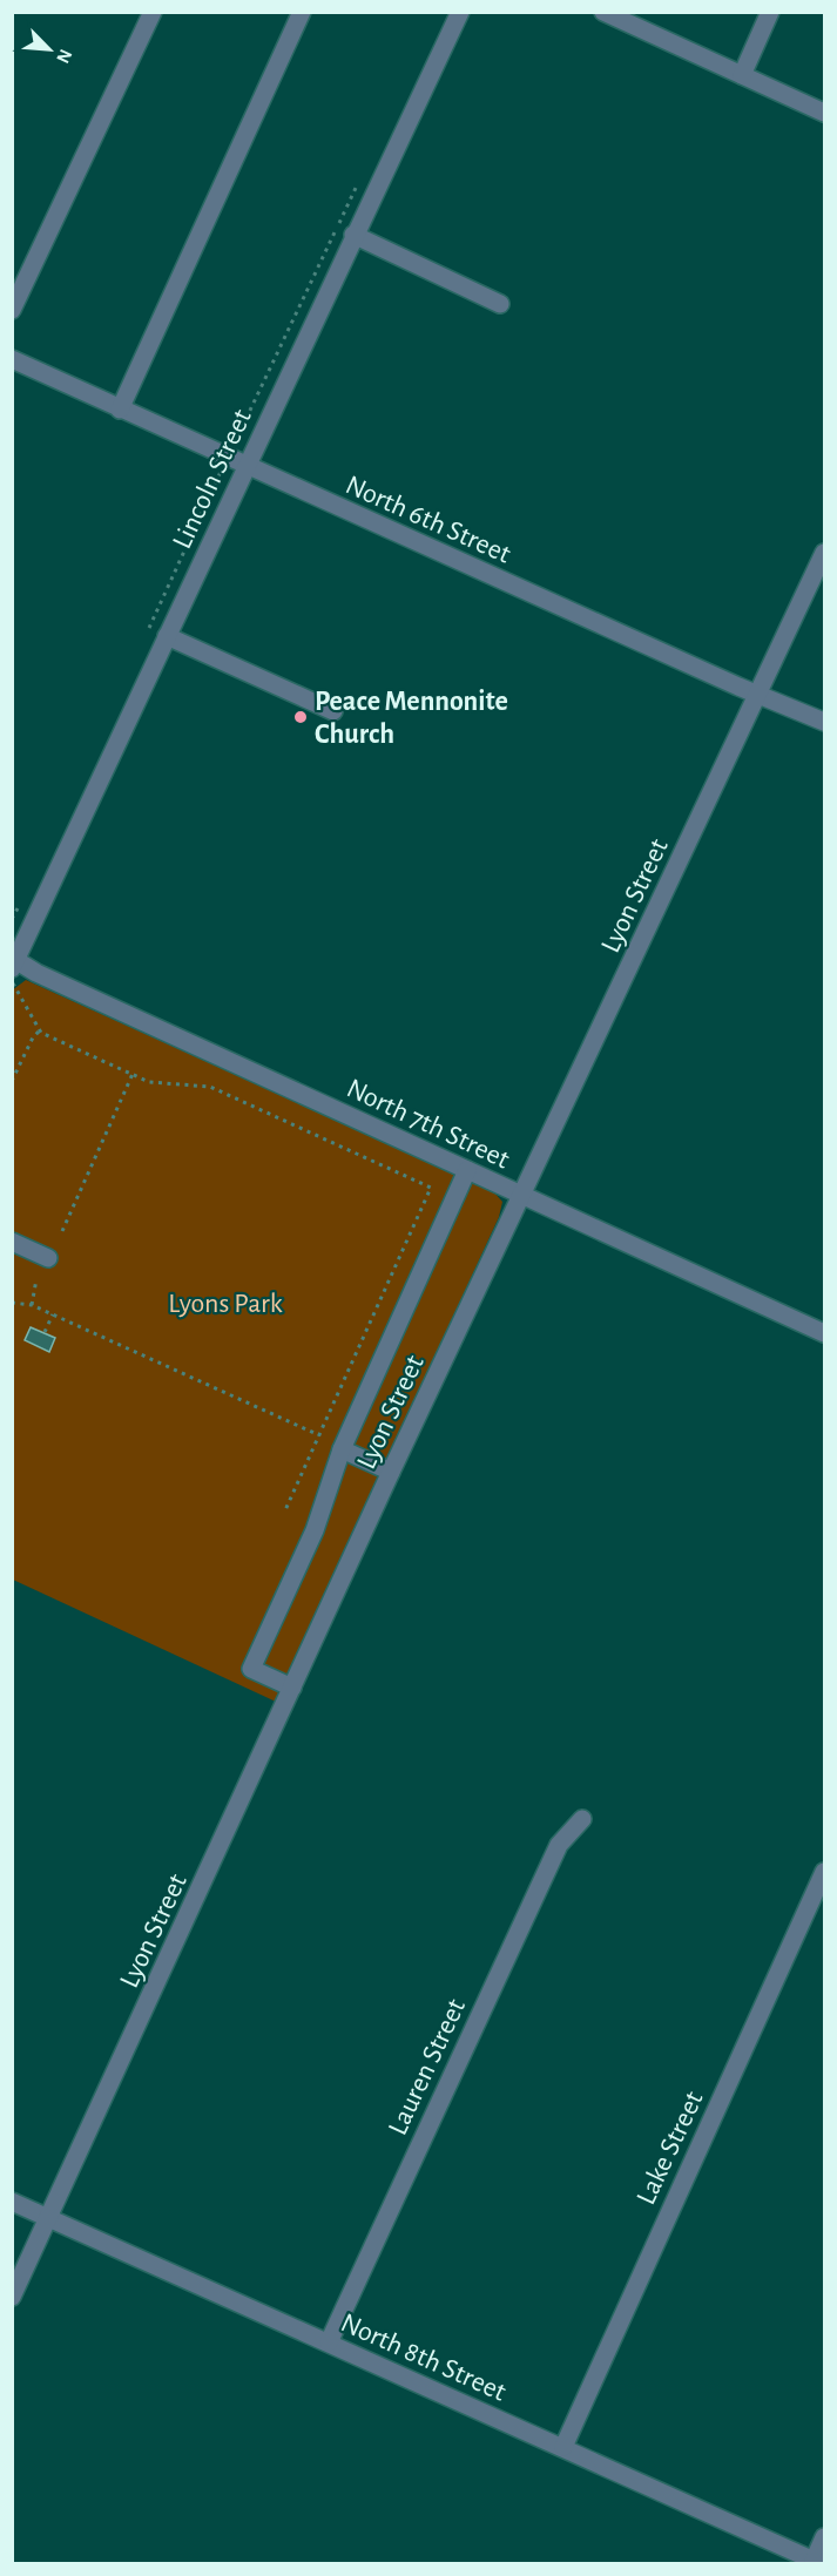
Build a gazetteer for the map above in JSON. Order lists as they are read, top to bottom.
{
  "streets": {
    "street": [
      "Lincoln Street",
      "North 6th Street",
      "Lyon Street",
      "North 7th Street",
      "Lauren Street",
      "Lake Street",
      "North 8th Street"
    ]
  },
  "crossings": [
    ["Lincoln Street", "North 6th Street"],
    ["Lincoln Street", "North 7th Street"],
    ["North 6th Street", "Lyon Street"],
    ["Lyon Street", "North 7th Street"],
    ["Lyon Street", "North 8th Street"],
    ["Lauren Street", "North 8th Street"],
    ["Lake Street", "North 8th Street"]
  ],
  "parks": ["Lyons Park"],
  "places": ["Peace Mennonite Church"],
  "north": "bottom right"
}
